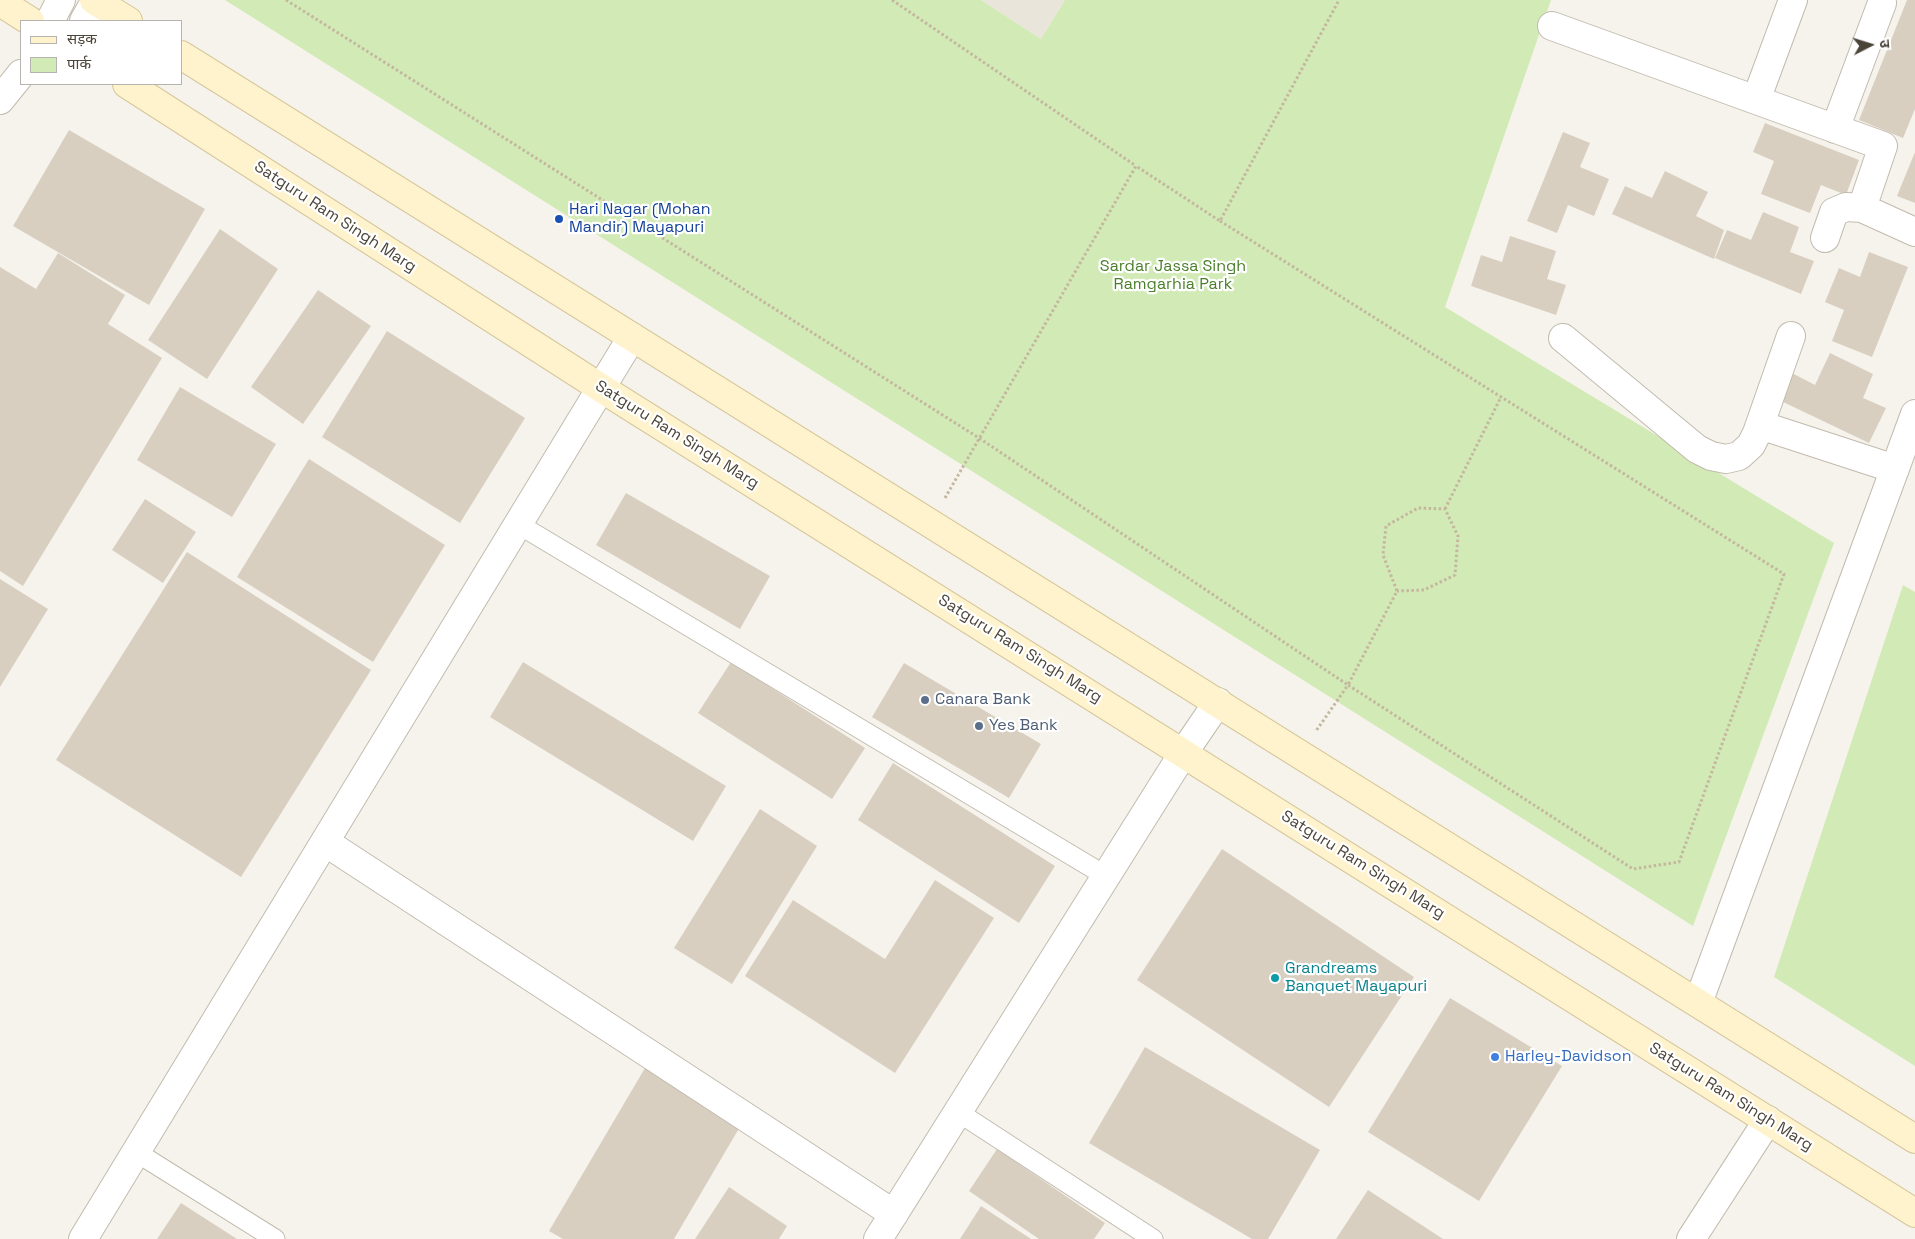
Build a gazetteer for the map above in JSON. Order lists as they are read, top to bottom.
{
  "streets": {
    "main road": ["Satguru Ram Singh Marg"]
  },
  "parks": ["Sardar Jassa Singh Ramgarhia Park"],
  "places": [
    "Hari Nagar (Mohan Mandir) Mayapuri",
    "Canara Bank",
    "Yes Bank",
    "Grandreams Banquet Mayapuri",
    "Harley-Davidson"
  ],
  "legend": ["सड़क", "पार्क"],
  "north": "right"
}
